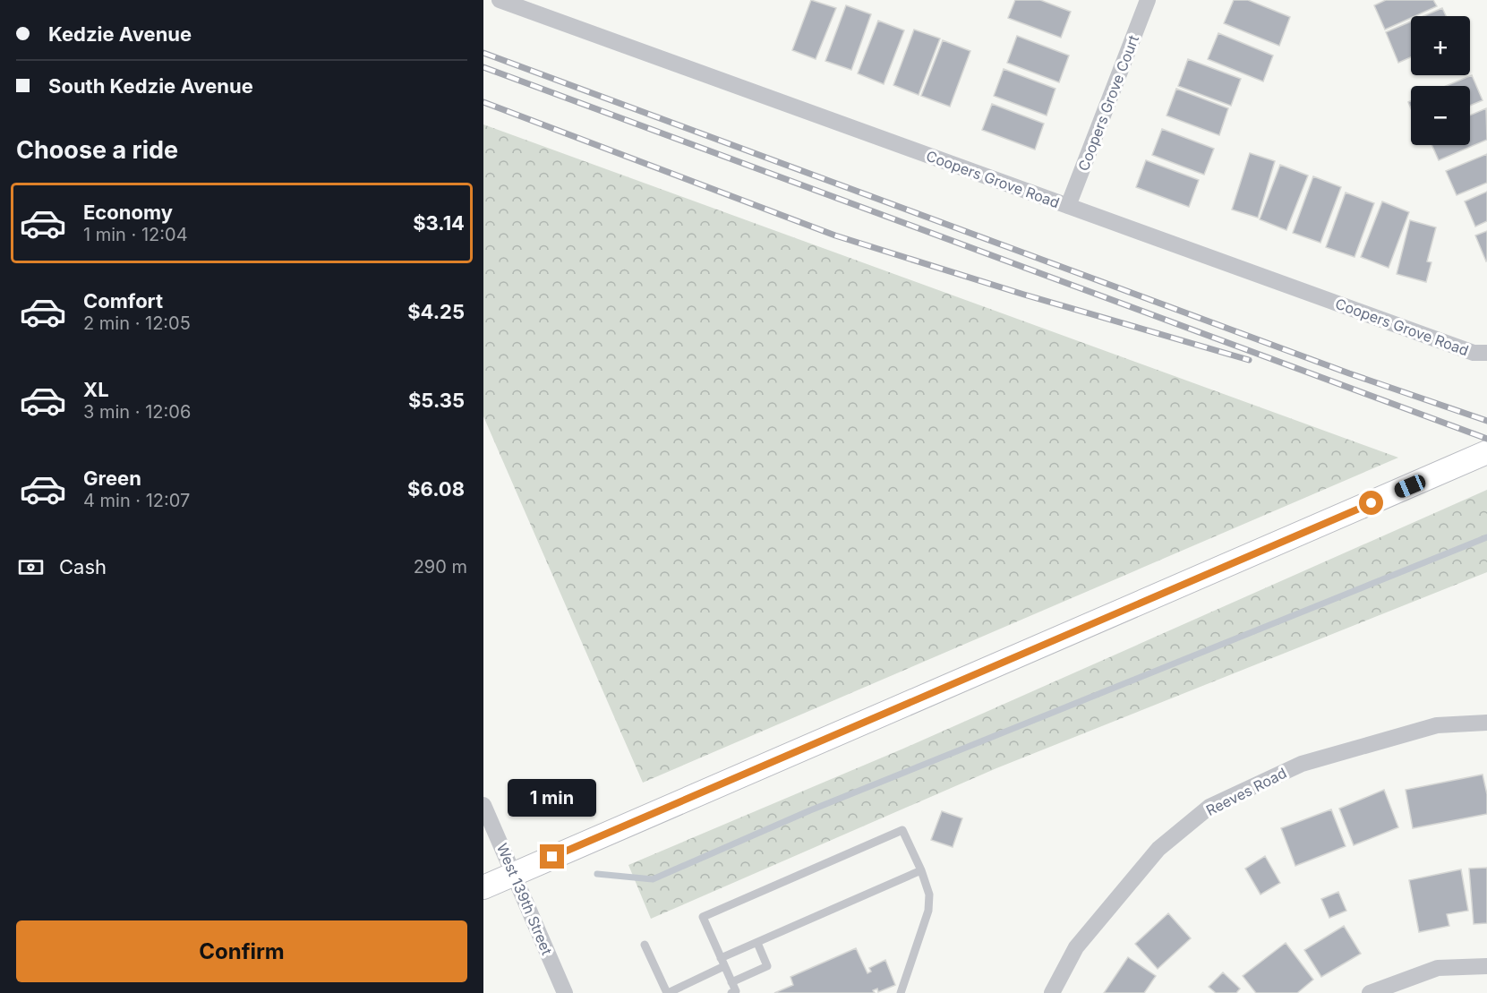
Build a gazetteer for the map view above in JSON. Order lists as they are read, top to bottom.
{
  "streets": {
    "street": [
      "Coopers Grove Court",
      "Coopers Grove Road",
      "Reeves Road",
      "West 139th Street"
    ]
  },
  "crossings": [
    ["Coopers Grove Court", "Coopers Grove Road"]
  ],
  "page": {
    "banner": ["Kedzie Avenue", "South Kedzie Avenue"],
    "map_buttons": ["+", "−"],
    "heading": "Choose a ride",
    "list": [
      {
        "name": "Economy",
        "note": "1 min · 12:04",
        "value": "$3.14"
      },
      {
        "name": "Comfort",
        "note": "2 min · 12:05",
        "value": "$4.25"
      },
      {
        "name": "XL",
        "note": "3 min · 12:06",
        "value": "$5.35"
      },
      {
        "name": "Green",
        "note": "4 min · 12:07",
        "value": "$6.08"
      }
    ],
    "pay": ["Cash", "290 m"],
    "bubble": "1 min",
    "buttons": "Confirm"
  }
}
